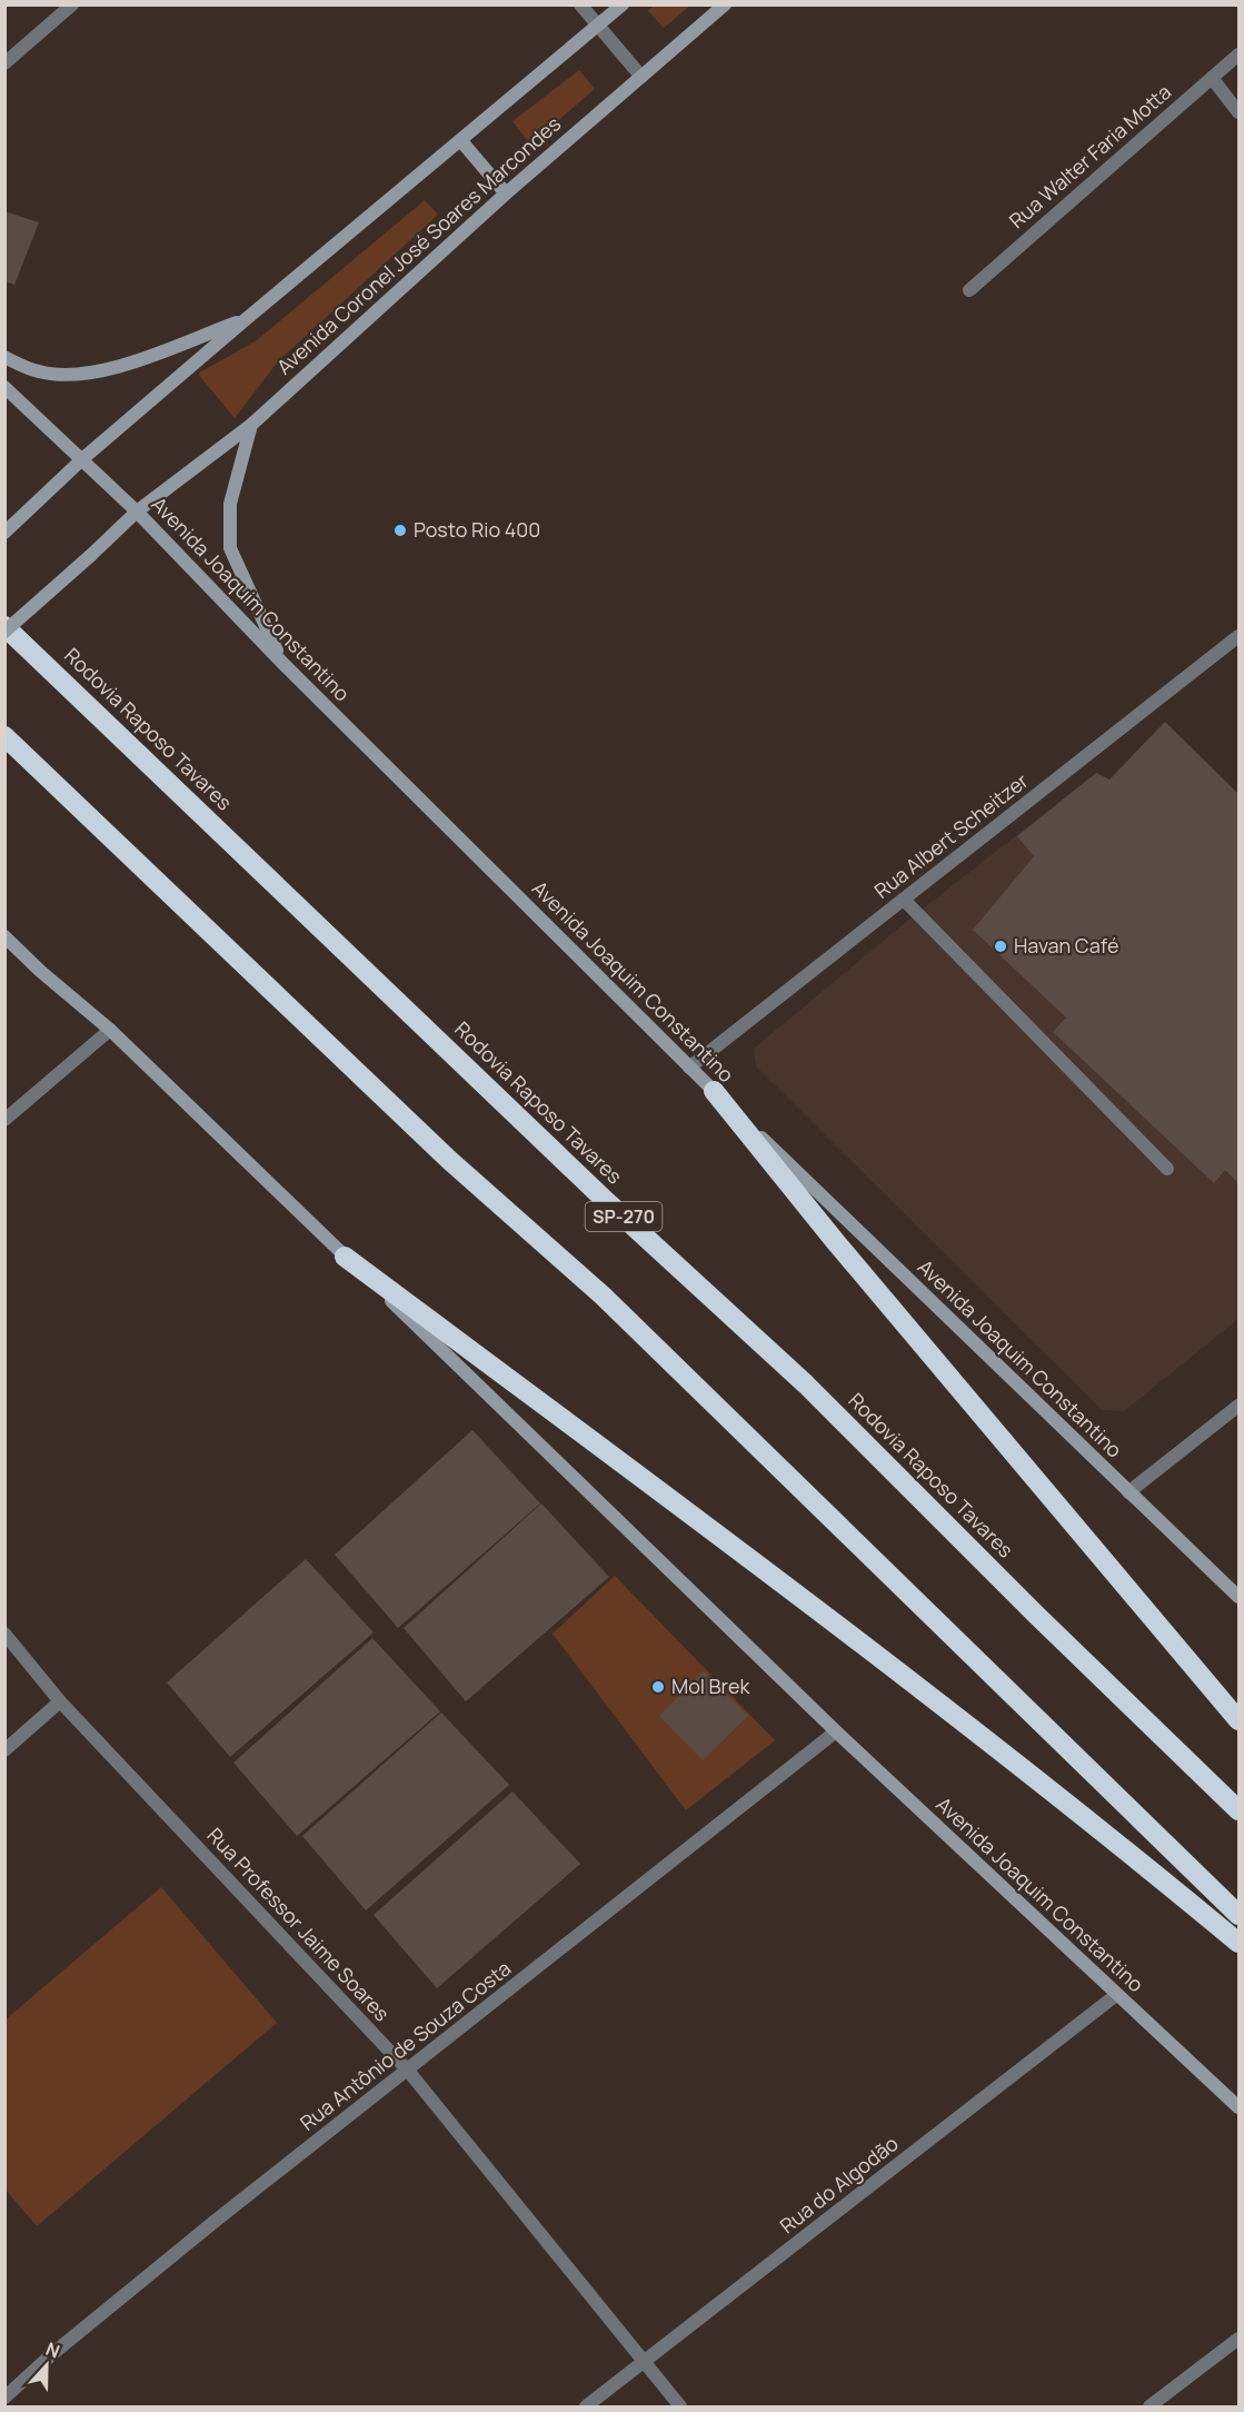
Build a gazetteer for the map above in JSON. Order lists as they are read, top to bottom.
{
  "streets": {
    "highway": ["Rodovia Raposo Tavares", "SP-270"],
    "main road": ["Avenida Coronel José Soares Marcondes", "Avenida Joaquim Constantino"],
    "street": [
      "Rua Walter Faria Motta",
      "Rua Albert Scheitzer",
      "Rua Professor Jaime Soares",
      "Rua Antônio de Souza Costa",
      "Rua do Algodão"
    ]
  },
  "crossings": [
    ["Avenida Coronel José Soares Marcondes", "Avenida Joaquim Constantino"],
    ["Avenida Joaquim Constantino", "Rua Albert Scheitzer"],
    ["Avenida Joaquim Constantino", "Rua Antônio de Souza Costa"],
    ["Avenida Joaquim Constantino", "Rua do Algodão"],
    ["Rua Professor Jaime Soares", "Rua Antônio de Souza Costa"],
    ["Rua Professor Jaime Soares", "Rua do Algodão"]
  ],
  "places": ["Posto Rio 400", "Havan Café", "Mol Brek"],
  "north": "top"
}
